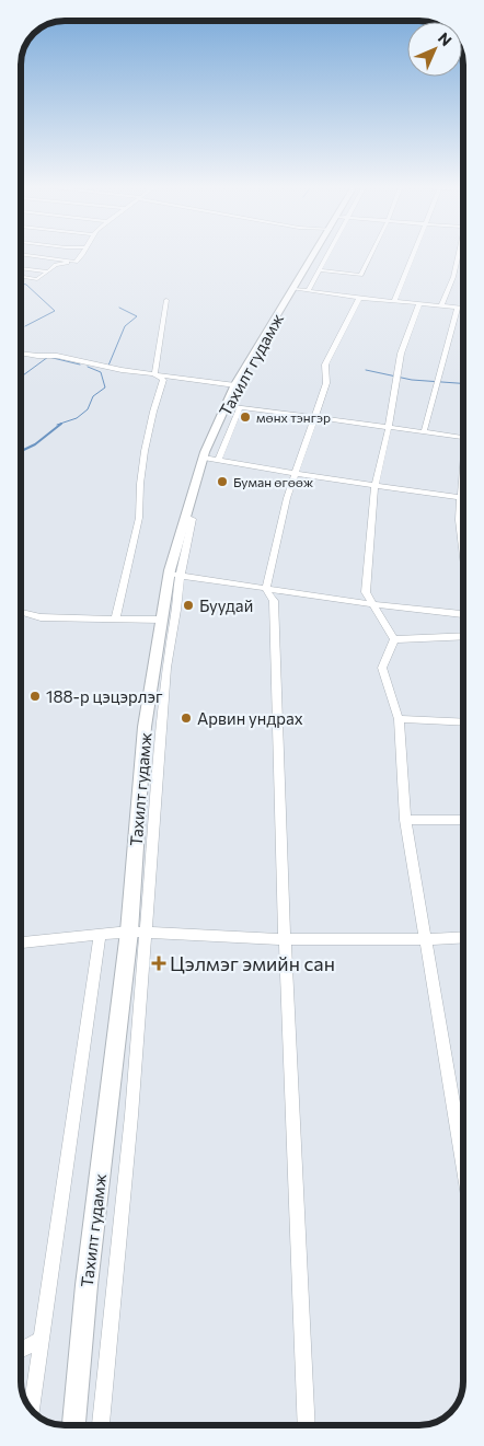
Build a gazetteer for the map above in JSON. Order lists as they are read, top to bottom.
{
  "streets": {
    "main road": ["Тахилт гудамж"]
  },
  "places": {
    "other": [
      "мөнх тэнгэр",
      "Буман өгөөж",
      "Буудай",
      "188-р цэцэрлэг",
      "Арвин ундрах"
    ],
    "health": ["Цэлмэг эмийн сан"]
  },
  "north": "top right"
}
